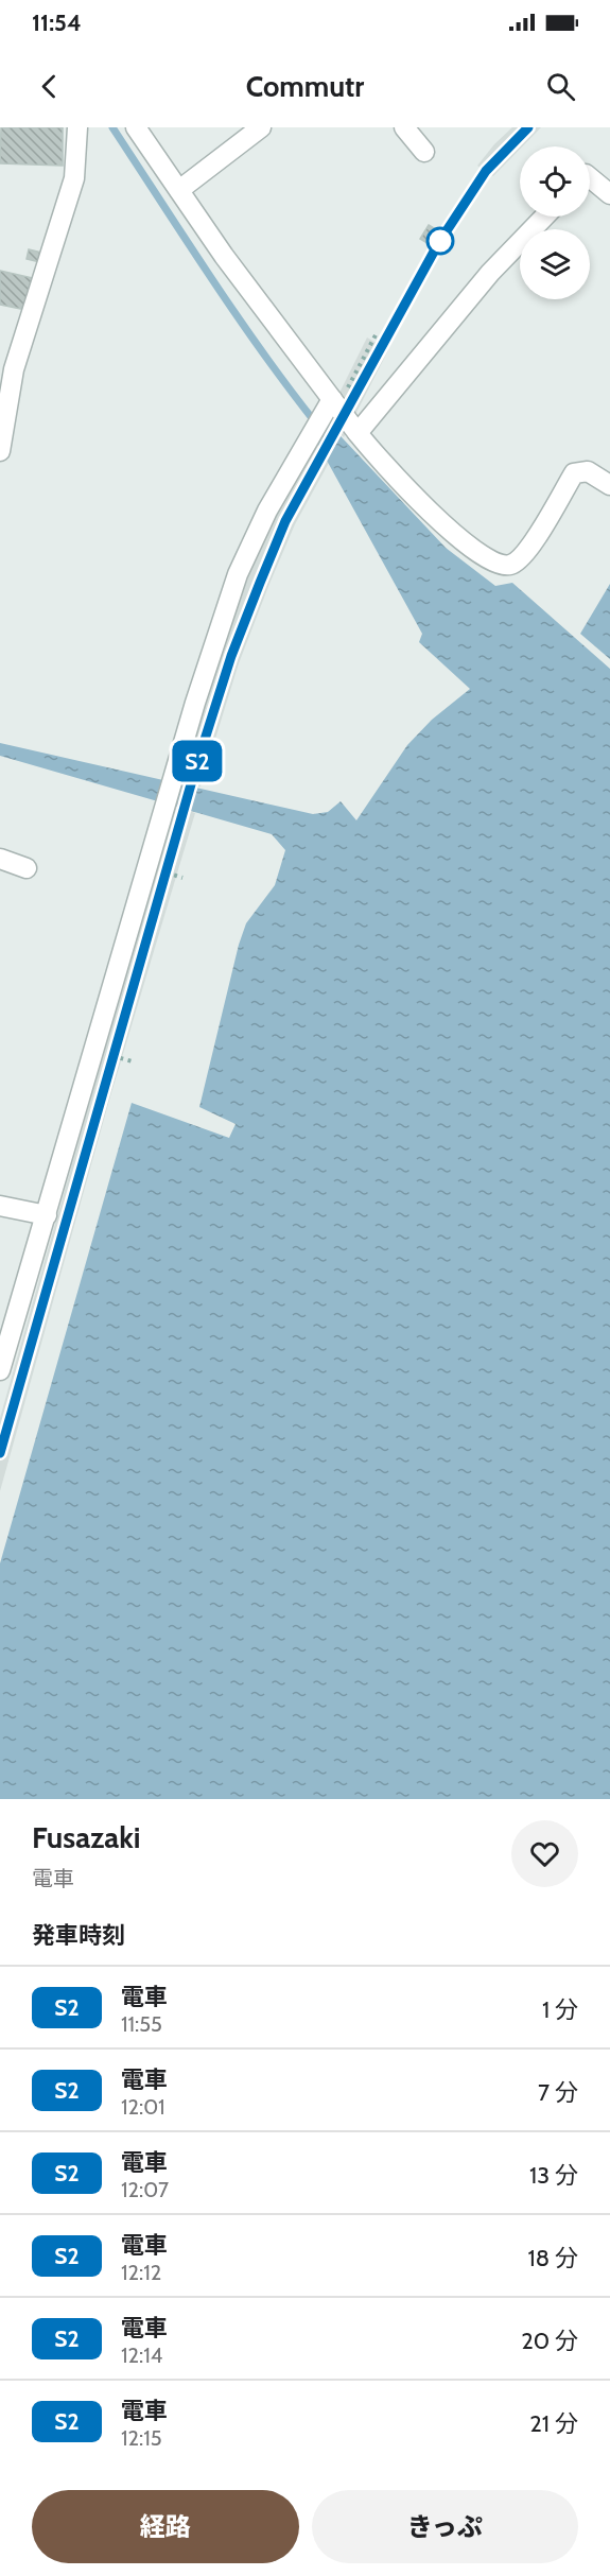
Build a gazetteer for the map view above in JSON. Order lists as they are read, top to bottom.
{
  "page": {
    "status": "11:54",
    "header": "Commutr",
    "on_map": "S2",
    "heading": [
      ["Fusazaki", "電車"],
      "発車時刻"
    ],
    "list": [
      {
        "mark": "S2",
        "name": "電車",
        "note": "11:55",
        "value": "1 分"
      },
      {
        "mark": "S2",
        "name": "電車",
        "note": "12:01",
        "value": "7 分"
      },
      {
        "mark": "S2",
        "name": "電車",
        "note": "12:07",
        "value": "13 分"
      },
      {
        "mark": "S2",
        "name": "電車",
        "note": "12:12",
        "value": "18 分"
      },
      {
        "mark": "S2",
        "name": "電車",
        "note": "12:14",
        "value": "20 分"
      },
      {
        "mark": "S2",
        "name": "電車",
        "note": "12:15",
        "value": "21 分"
      }
    ],
    "buttons": ["経路", "きっぷ"]
  }
}
